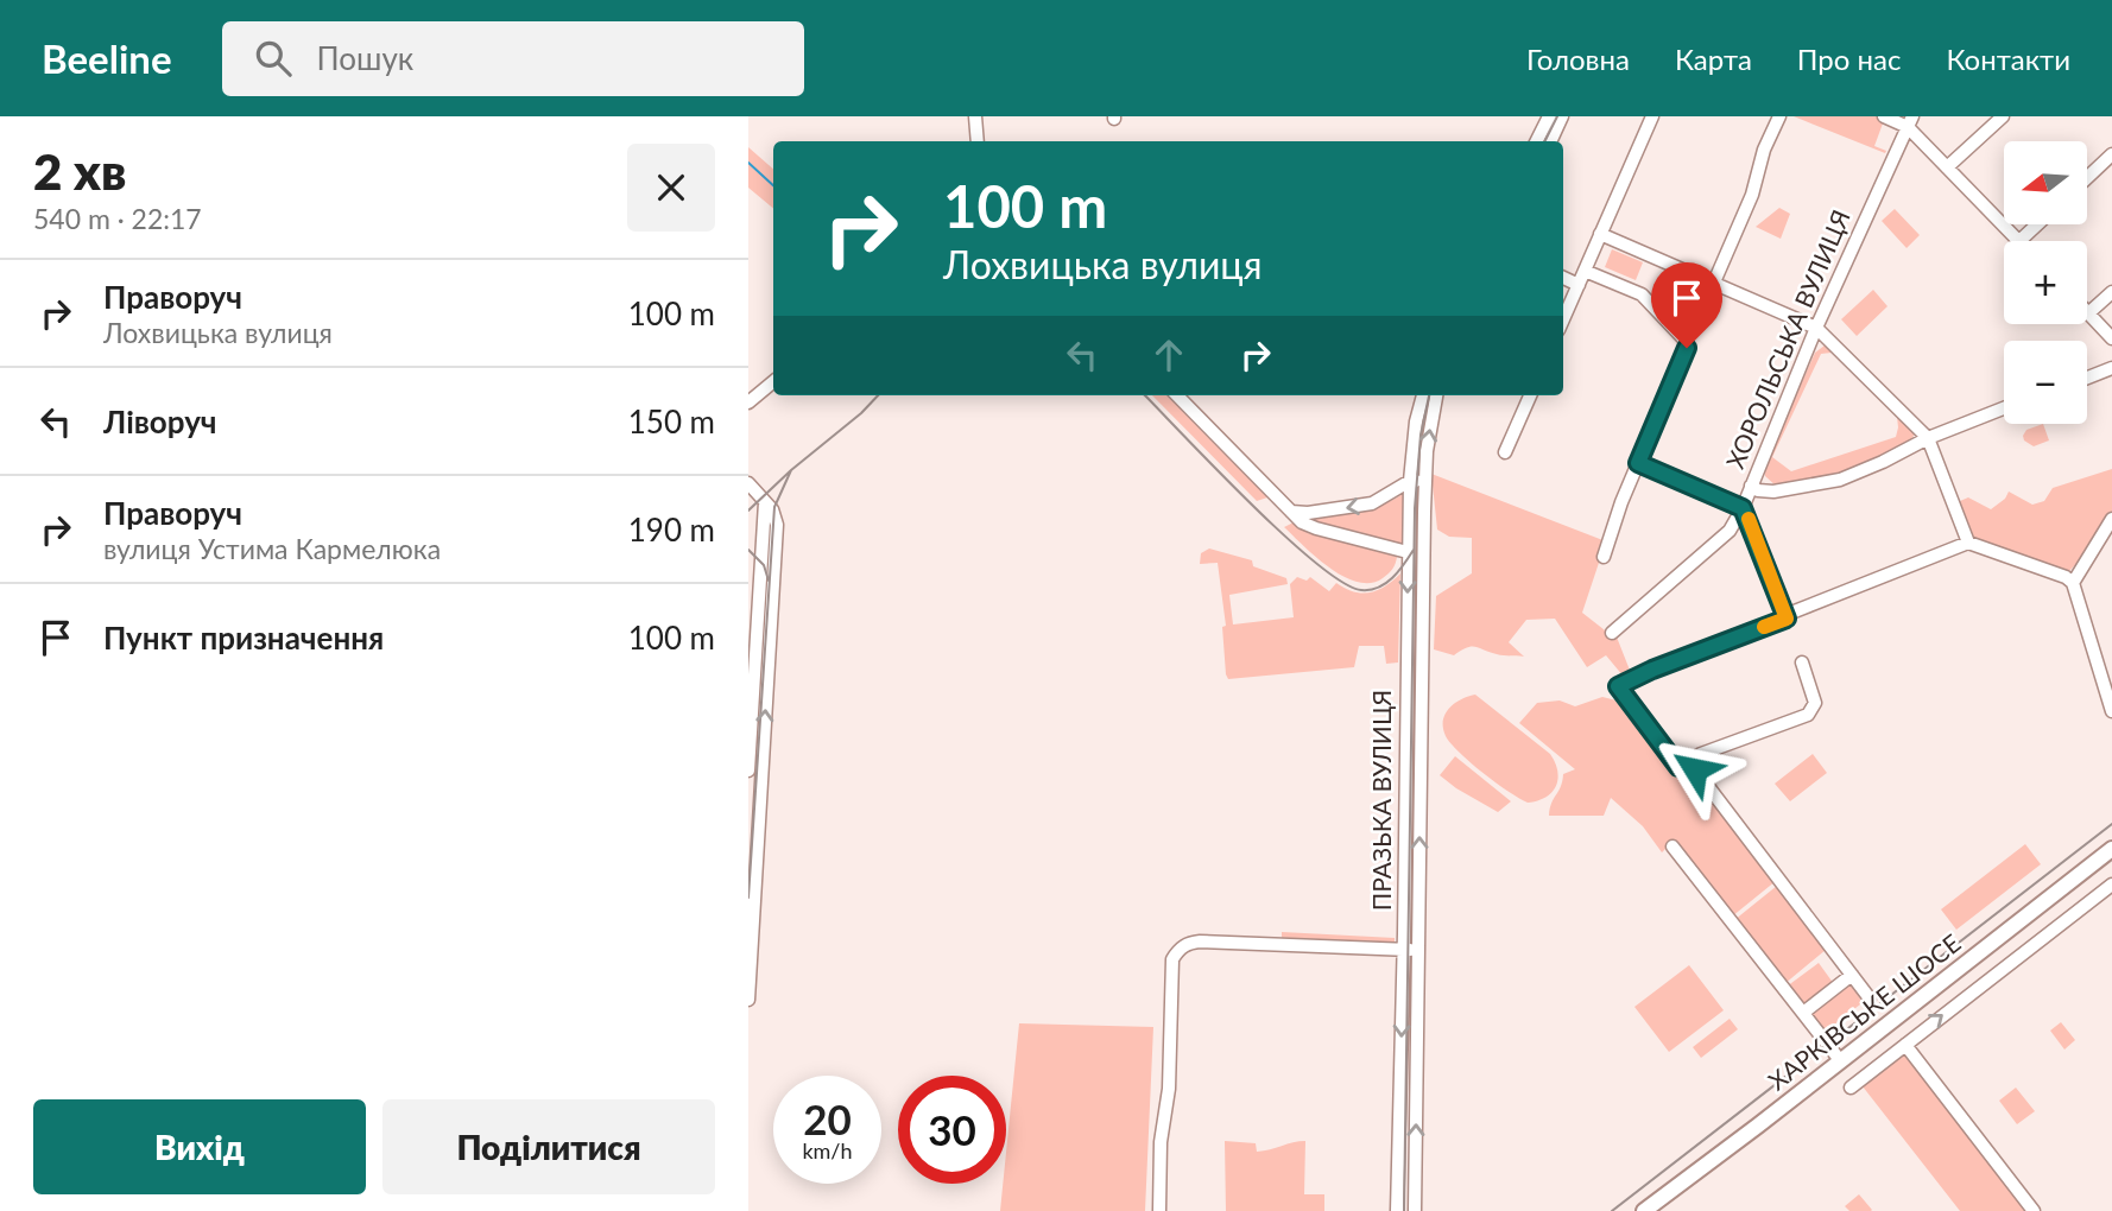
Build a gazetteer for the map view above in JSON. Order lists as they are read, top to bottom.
{
  "streets": {
    "main road": ["ХАРКІВСЬКЕ ШОСЕ"],
    "street": ["ХОРОЛЬСЬКА ВУЛИЦЯ", "ПРАЗЬКА ВУЛИЦЯ"]
  },
  "north": "left",
  "page": {
    "header": "Beeline",
    "search": "Пошук",
    "nav": [
      "Головна",
      "Карта",
      "Про нас",
      "Контакти"
    ],
    "heading": ["2 хв", "540 m · 22:17"],
    "map_buttons": ["+", "−"],
    "turn": ["100 m", "Лохвицька вулиця"],
    "list": [
      {
        "name": "Праворуч",
        "note": "Лохвицька вулиця",
        "value": "100 m"
      },
      {
        "name": "Ліворуч",
        "value": "150 m"
      },
      {
        "name": "Праворуч",
        "note": "вулиця Устима Кармелюка",
        "value": "190 m"
      },
      {
        "name": "Пункт призначення",
        "value": "100 m"
      }
    ],
    "speed": "20 km/h",
    "limit": "30",
    "buttons": ["Вихід", "Поділитися"]
  }
}
